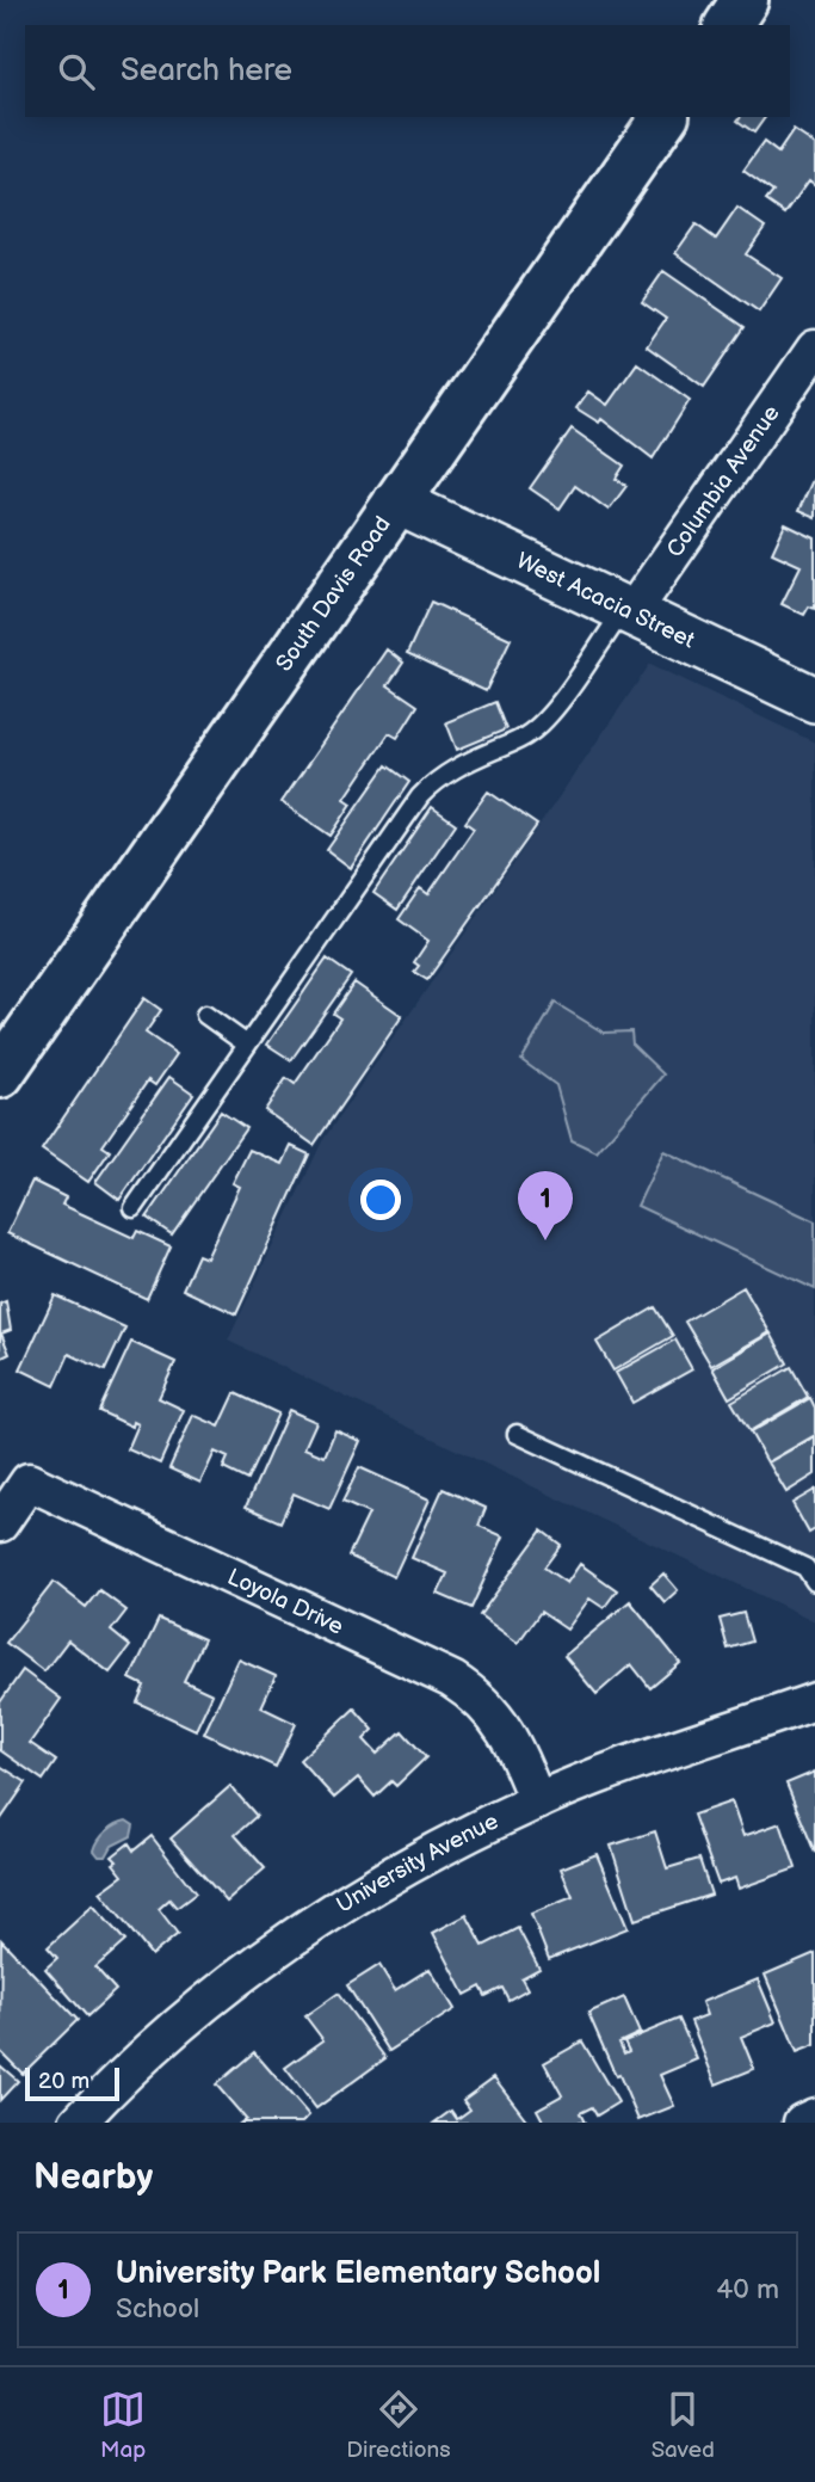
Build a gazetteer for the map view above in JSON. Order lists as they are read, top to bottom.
{
  "streets": {
    "main road": ["South Davis Road"],
    "street": [
      "Columbia Avenue",
      "West Acacia Street",
      "Loyola Drive",
      "University Avenue"
    ]
  },
  "crossings": [
    ["Columbia Avenue", "West Acacia Street"],
    ["South Davis Road", "West Acacia Street"],
    ["Loyola Drive", "University Avenue"]
  ],
  "scale_bar": "20 m",
  "page": {
    "search": "Search here",
    "pins": "1",
    "scale": "20 m",
    "heading": "Nearby",
    "list": [
      {
        "mark": "1",
        "name": "University Park Elementary School",
        "note": "School",
        "value": "40 m"
      }
    ],
    "nav": ["Map", "Directions", "Saved"]
  }
}
